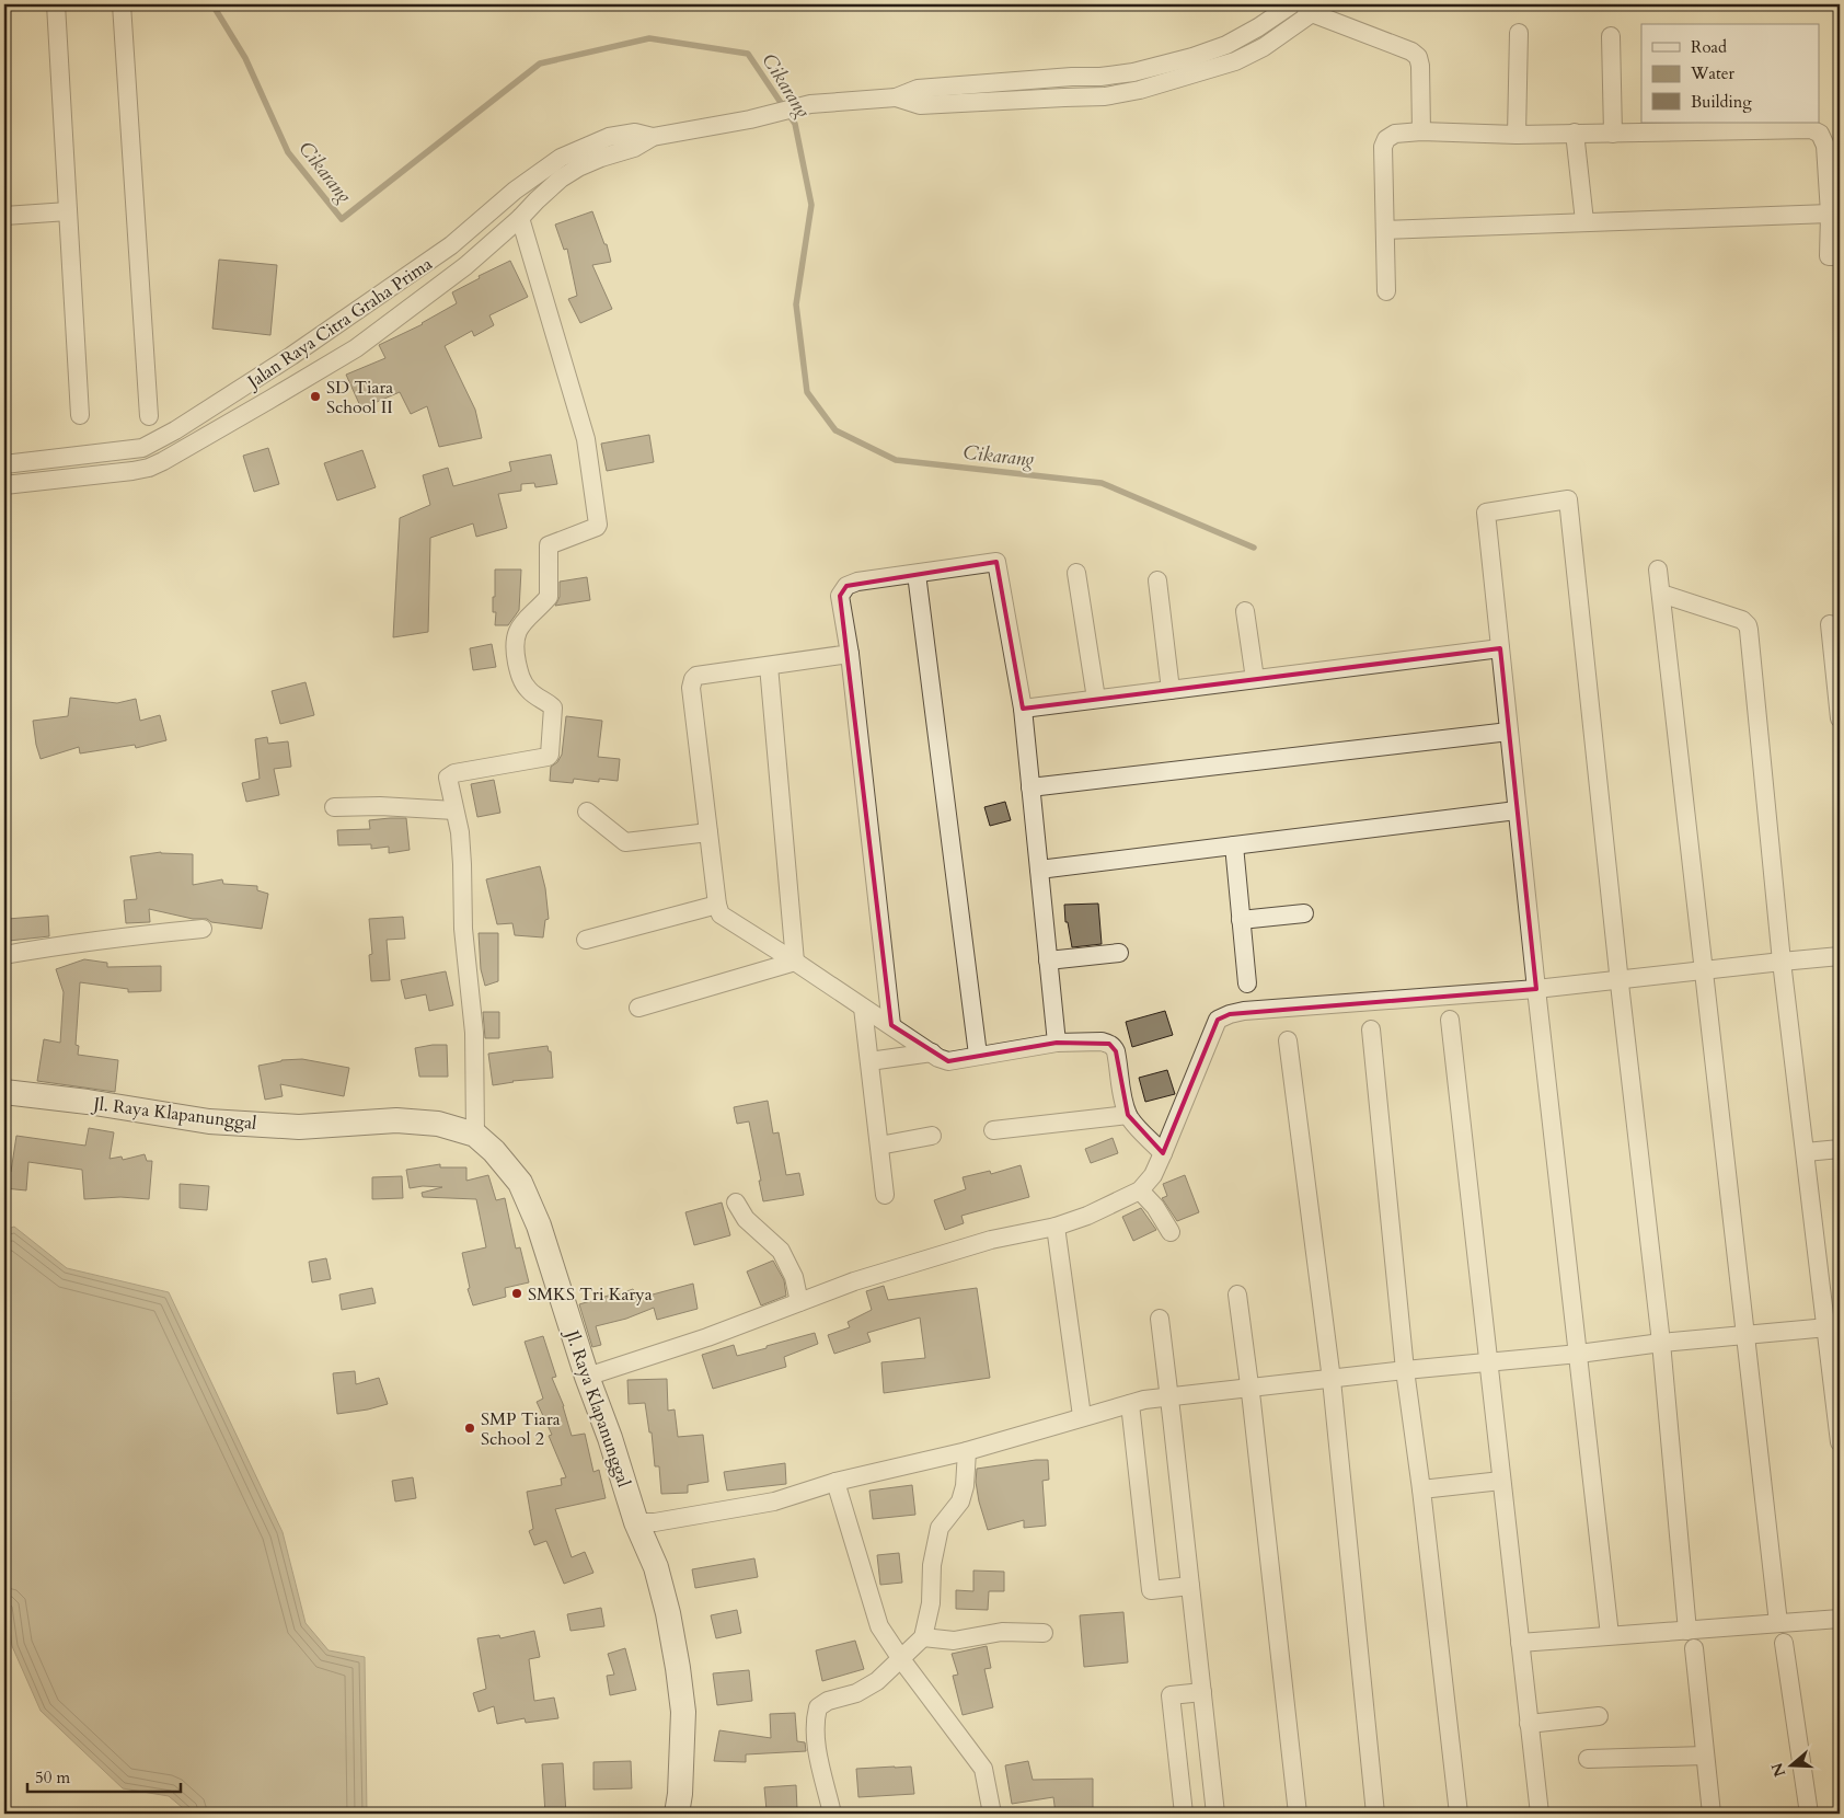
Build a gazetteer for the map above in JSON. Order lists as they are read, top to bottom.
{
  "streets": {
    "street": ["Jalan Raya Citra Graha Prima", "Jl. Raya Klapanunggal"]
  },
  "water": ["Cikarang"],
  "places": ["SD Tiara School II", "SMKS Tri Karya", "SMP Tiara School 2"],
  "legend": ["Road", "Water", "Building"],
  "scale_bar": "50 m",
  "north": "left"
}
